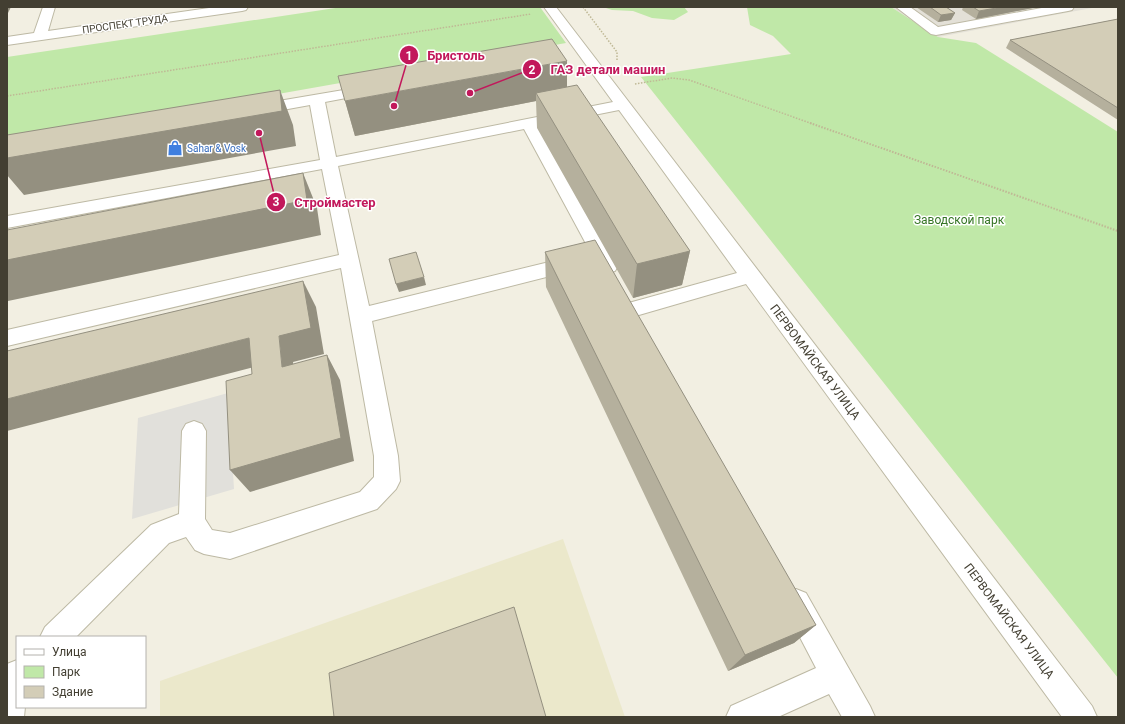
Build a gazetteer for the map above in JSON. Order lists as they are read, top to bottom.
{
  "streets": {
    "street": ["ПРОСПЕКТ ТРУДА", "ПЕРВОМАЙСКАЯ УЛИЦА"]
  },
  "parks": ["Заводской парк"],
  "places": {
    "other": ["ГАЗ детали машин", "Бристоль", "Строймастер"],
    "shop": ["Sahar & Vosk"]
  },
  "legend": ["Улица", "Парк", "Здание"]
}
